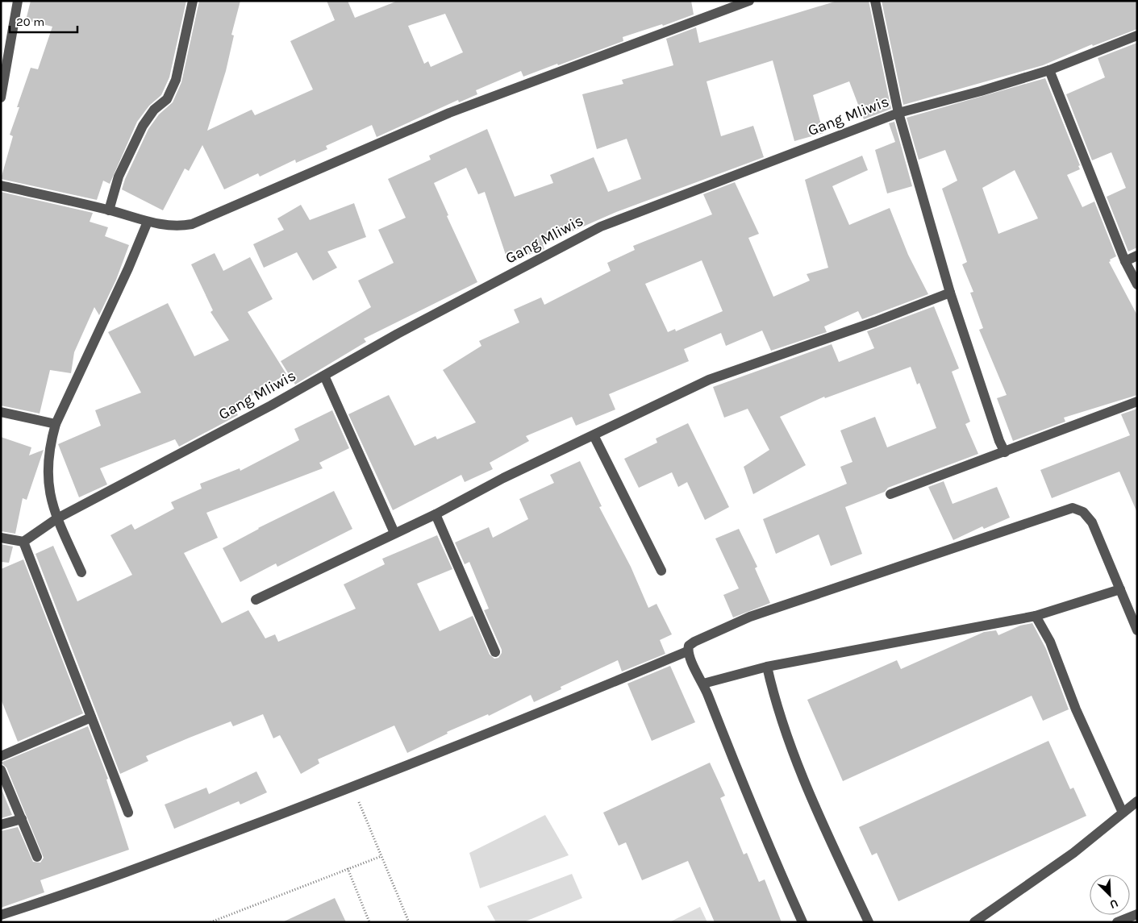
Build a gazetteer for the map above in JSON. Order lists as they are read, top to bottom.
{
  "streets": {
    "street": ["Gang Mliwis"]
  },
  "scale_bar": "20 m",
  "north": "bottom right"
}
